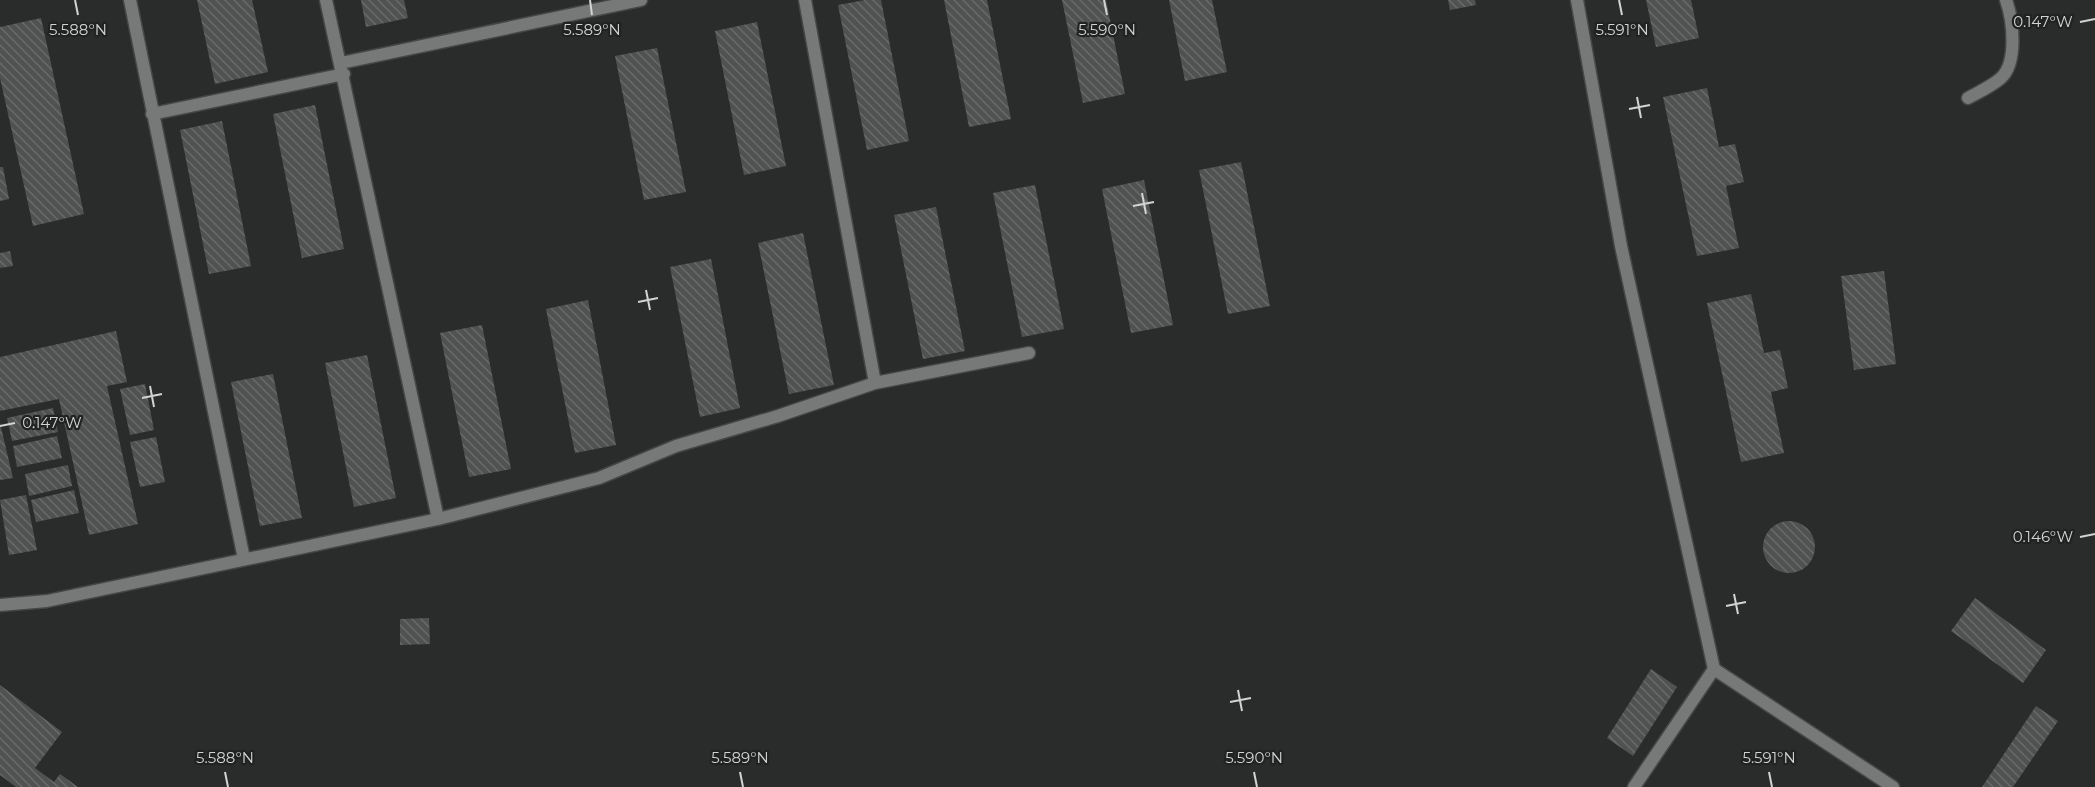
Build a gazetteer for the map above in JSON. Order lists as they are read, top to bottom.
{
  "coordinates": [
    "0.147°W",
    "5.588°N",
    "5.589°N",
    "5.590°N",
    "5.591°N",
    "0.146°W"
  ]
}
